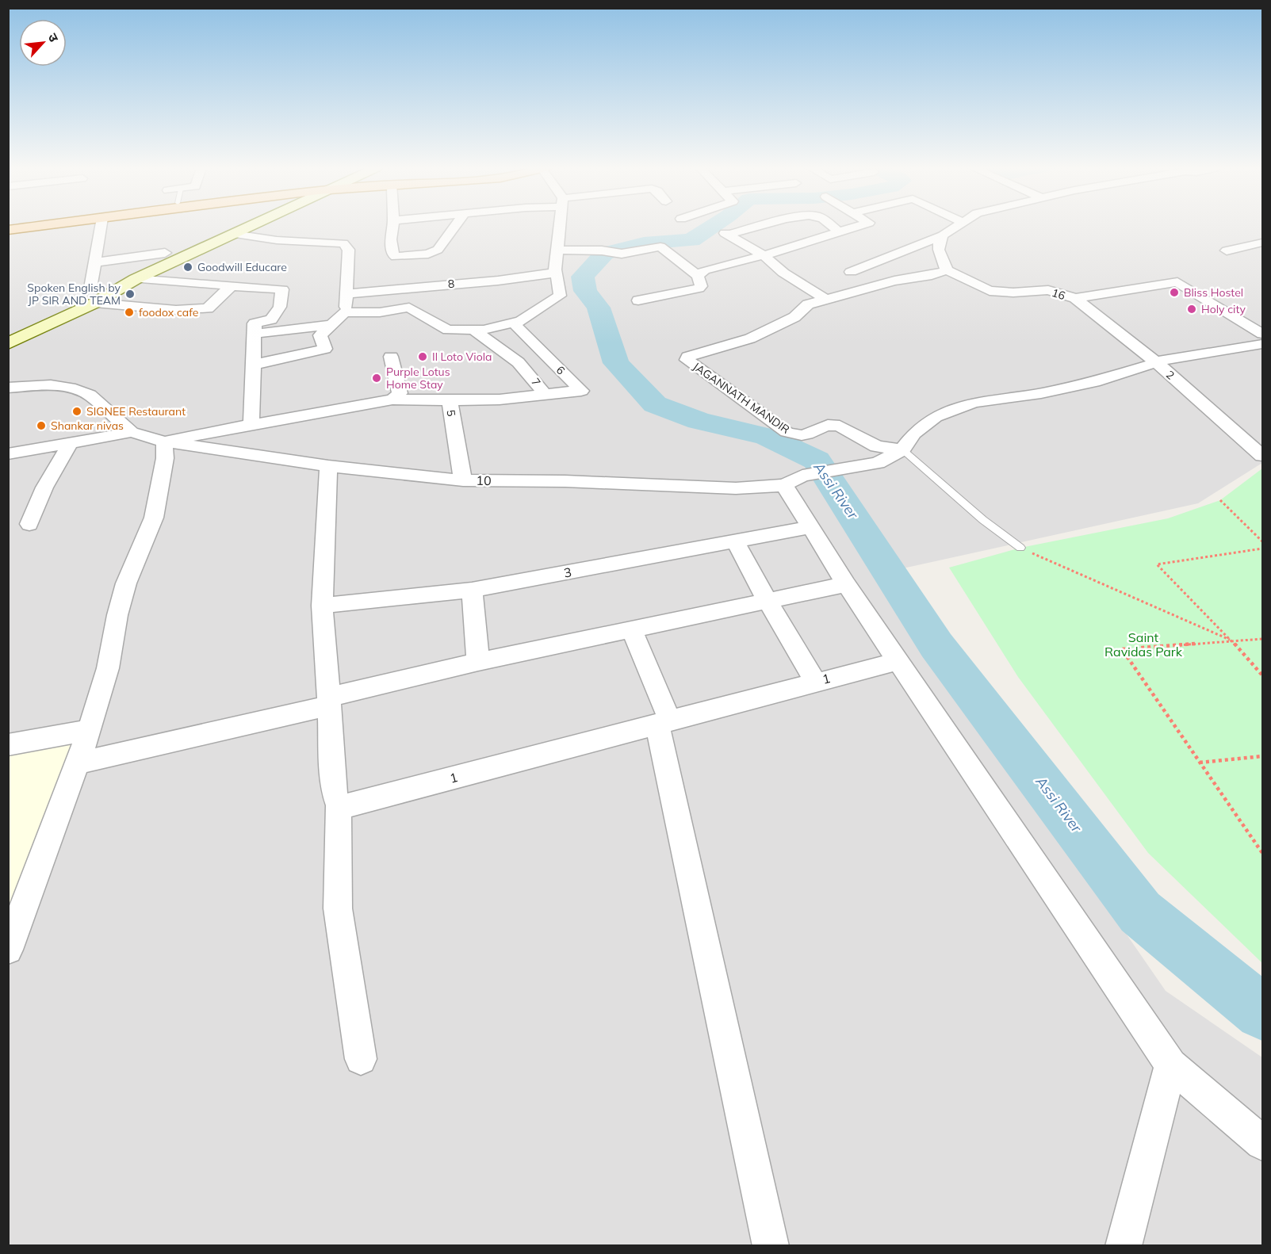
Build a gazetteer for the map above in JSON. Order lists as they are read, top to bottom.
{
  "streets": {
    "street": [
      "8",
      "16",
      "6",
      "2",
      "7",
      "JAGANNATH MANDIR",
      "5",
      "10",
      "3",
      "1"
    ]
  },
  "crossings": [
    ["16", "2"],
    ["16", "JAGANNATH MANDIR"],
    ["6", "7"],
    ["7", "5"],
    ["JAGANNATH MANDIR", "10"],
    ["5", "10"]
  ],
  "water": ["Assi River"],
  "parks": ["Saint Ravidas Park"],
  "places": [
    "Goodwill Educare",
    "Bliss Hostel",
    "Spoken English by JP SIR AND TEAM",
    "Holy city",
    "foodox cafe",
    "Il Loto Viola",
    "Purple Lotus Home Stay",
    "SIGNEE Restaurant",
    "Shankar nivas"
  ],
  "north": "top right"
}
